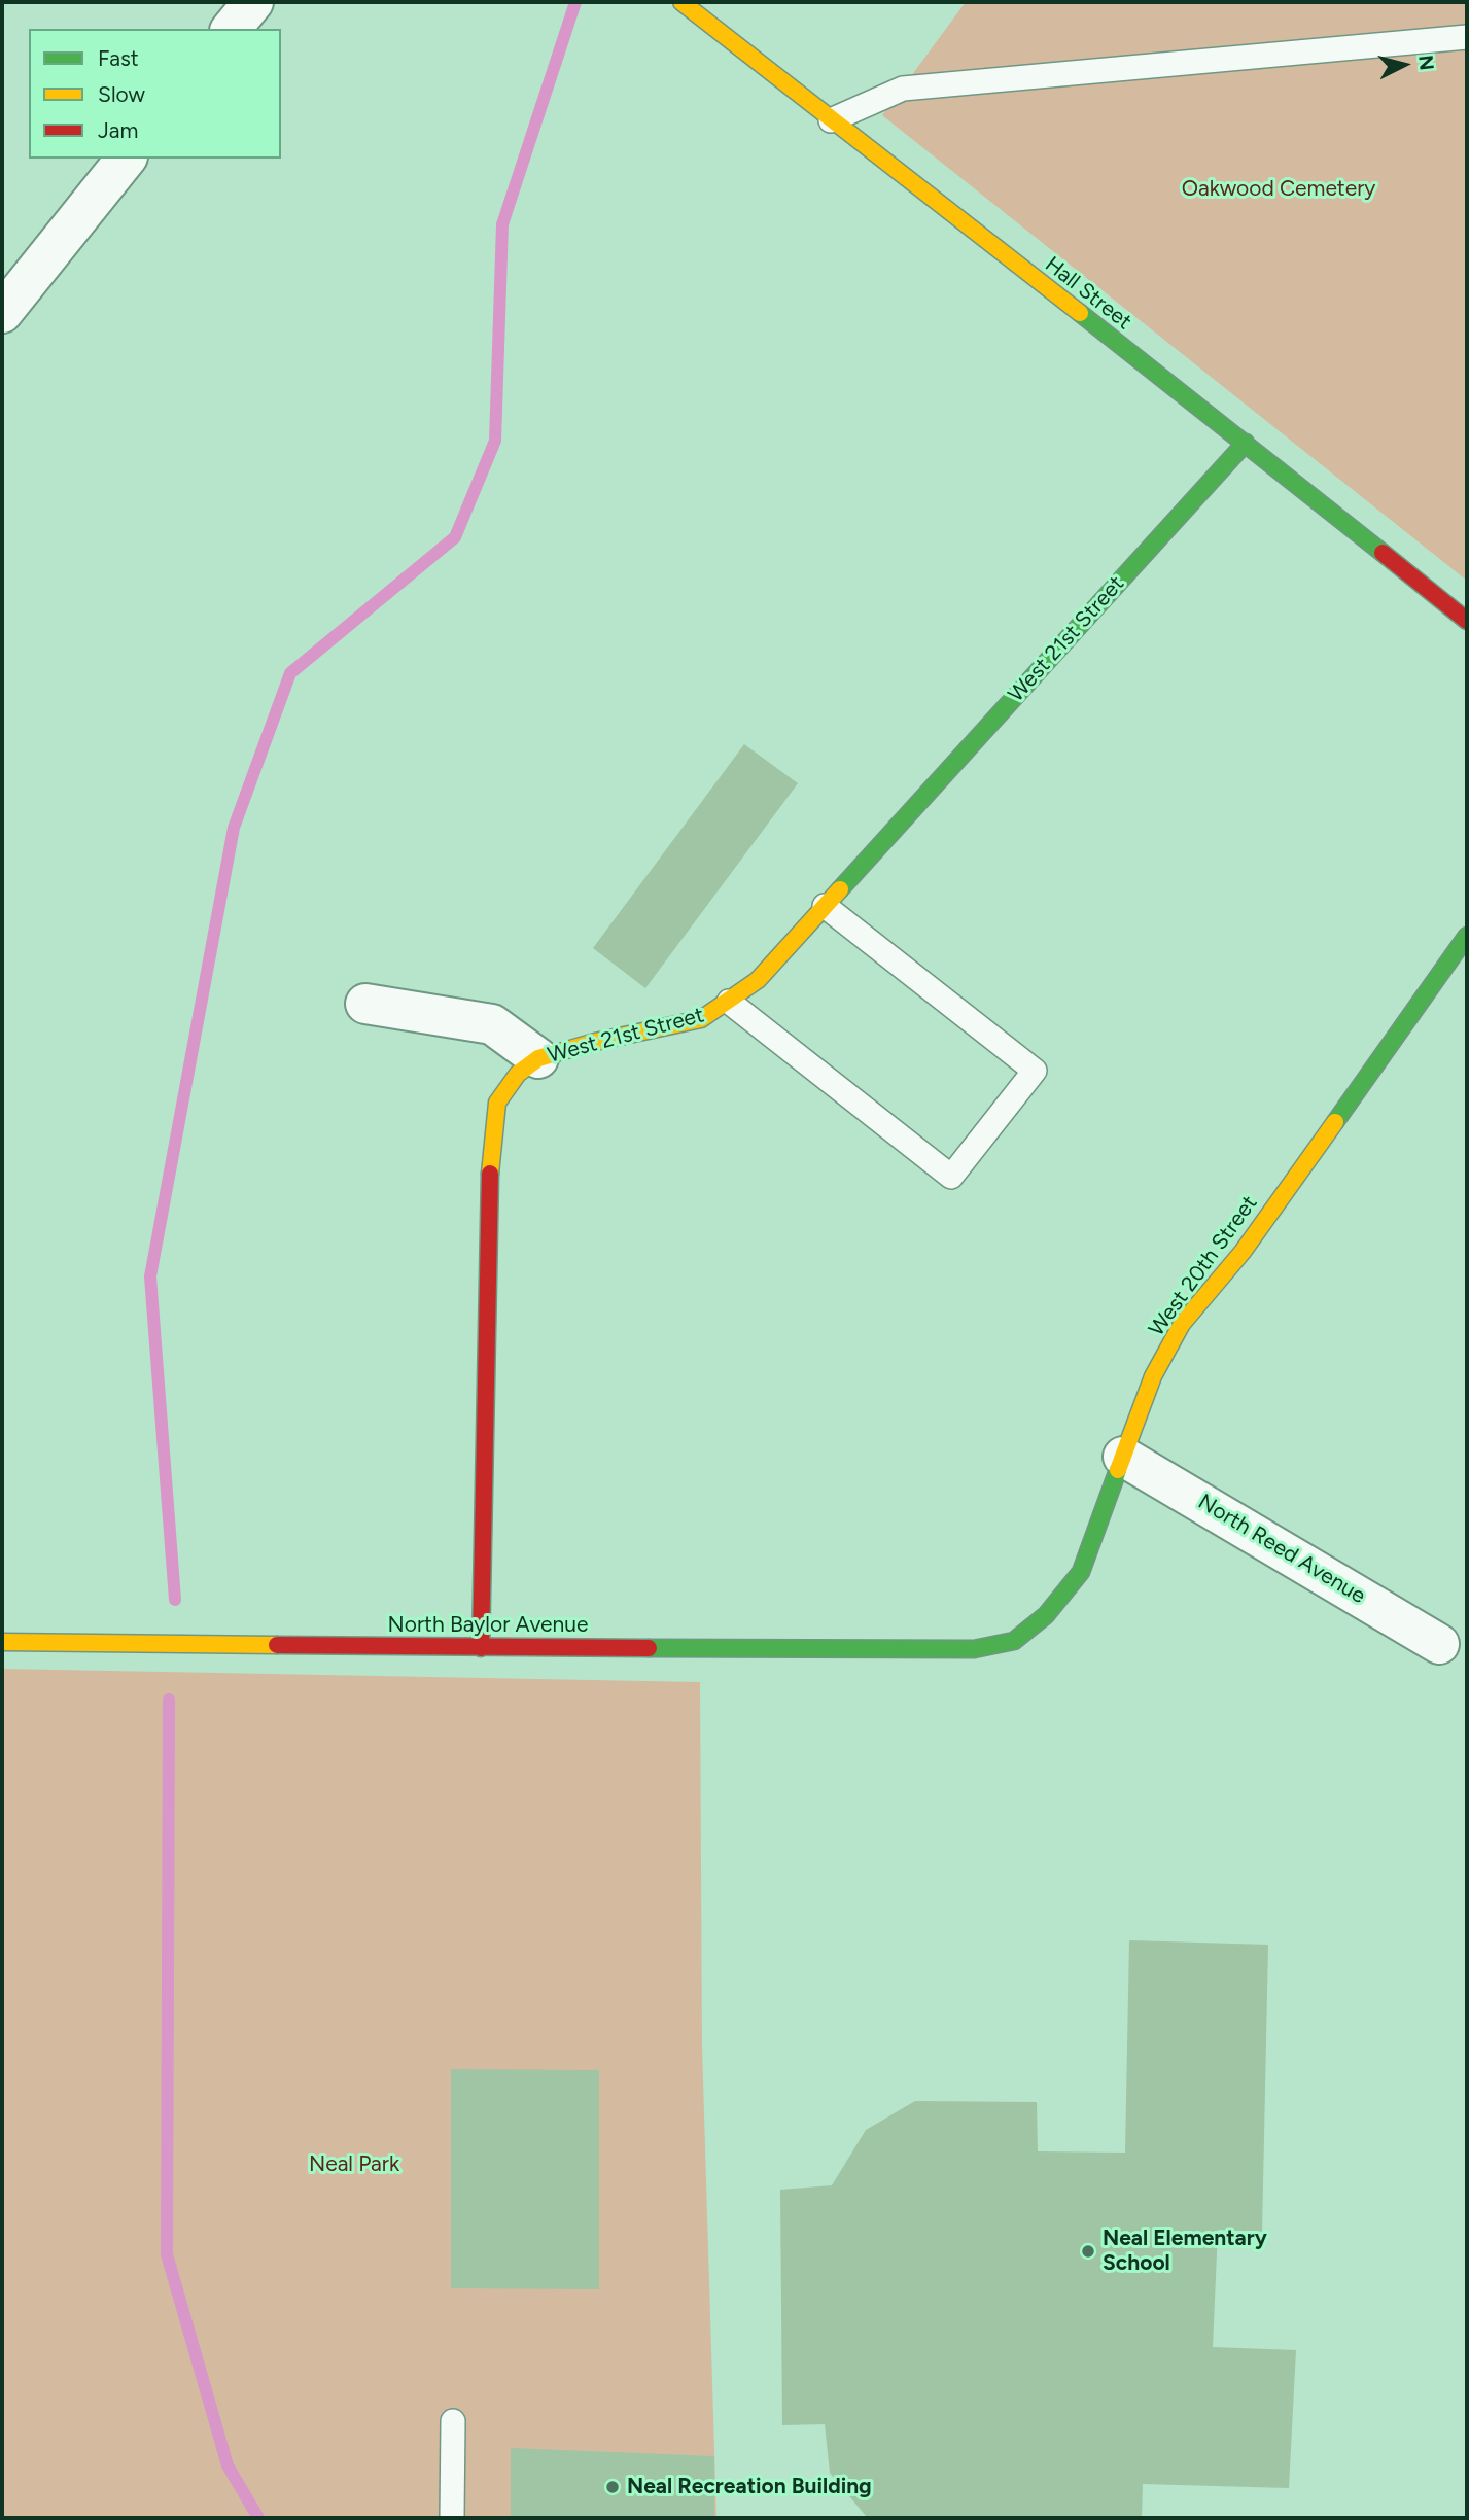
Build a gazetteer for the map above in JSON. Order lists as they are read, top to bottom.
{
  "streets": {
    "street": [
      "Hall Street",
      "West 21st Street",
      "West 20th Street",
      "North Reed Avenue",
      "North Baylor Avenue"
    ]
  },
  "crossings": [
    ["Hall Street", "West 21st Street"],
    ["West 21st Street", "North Baylor Avenue"],
    ["West 20th Street", "North Reed Avenue"],
    ["West 20th Street", "North Baylor Avenue"]
  ],
  "parks": ["Oakwood Cemetery", "Neal Park"],
  "places": ["Neal Elementary School", "Neal Recreation Building"],
  "legend": ["Fast", "Slow", "Jam"],
  "north": "right"
}
